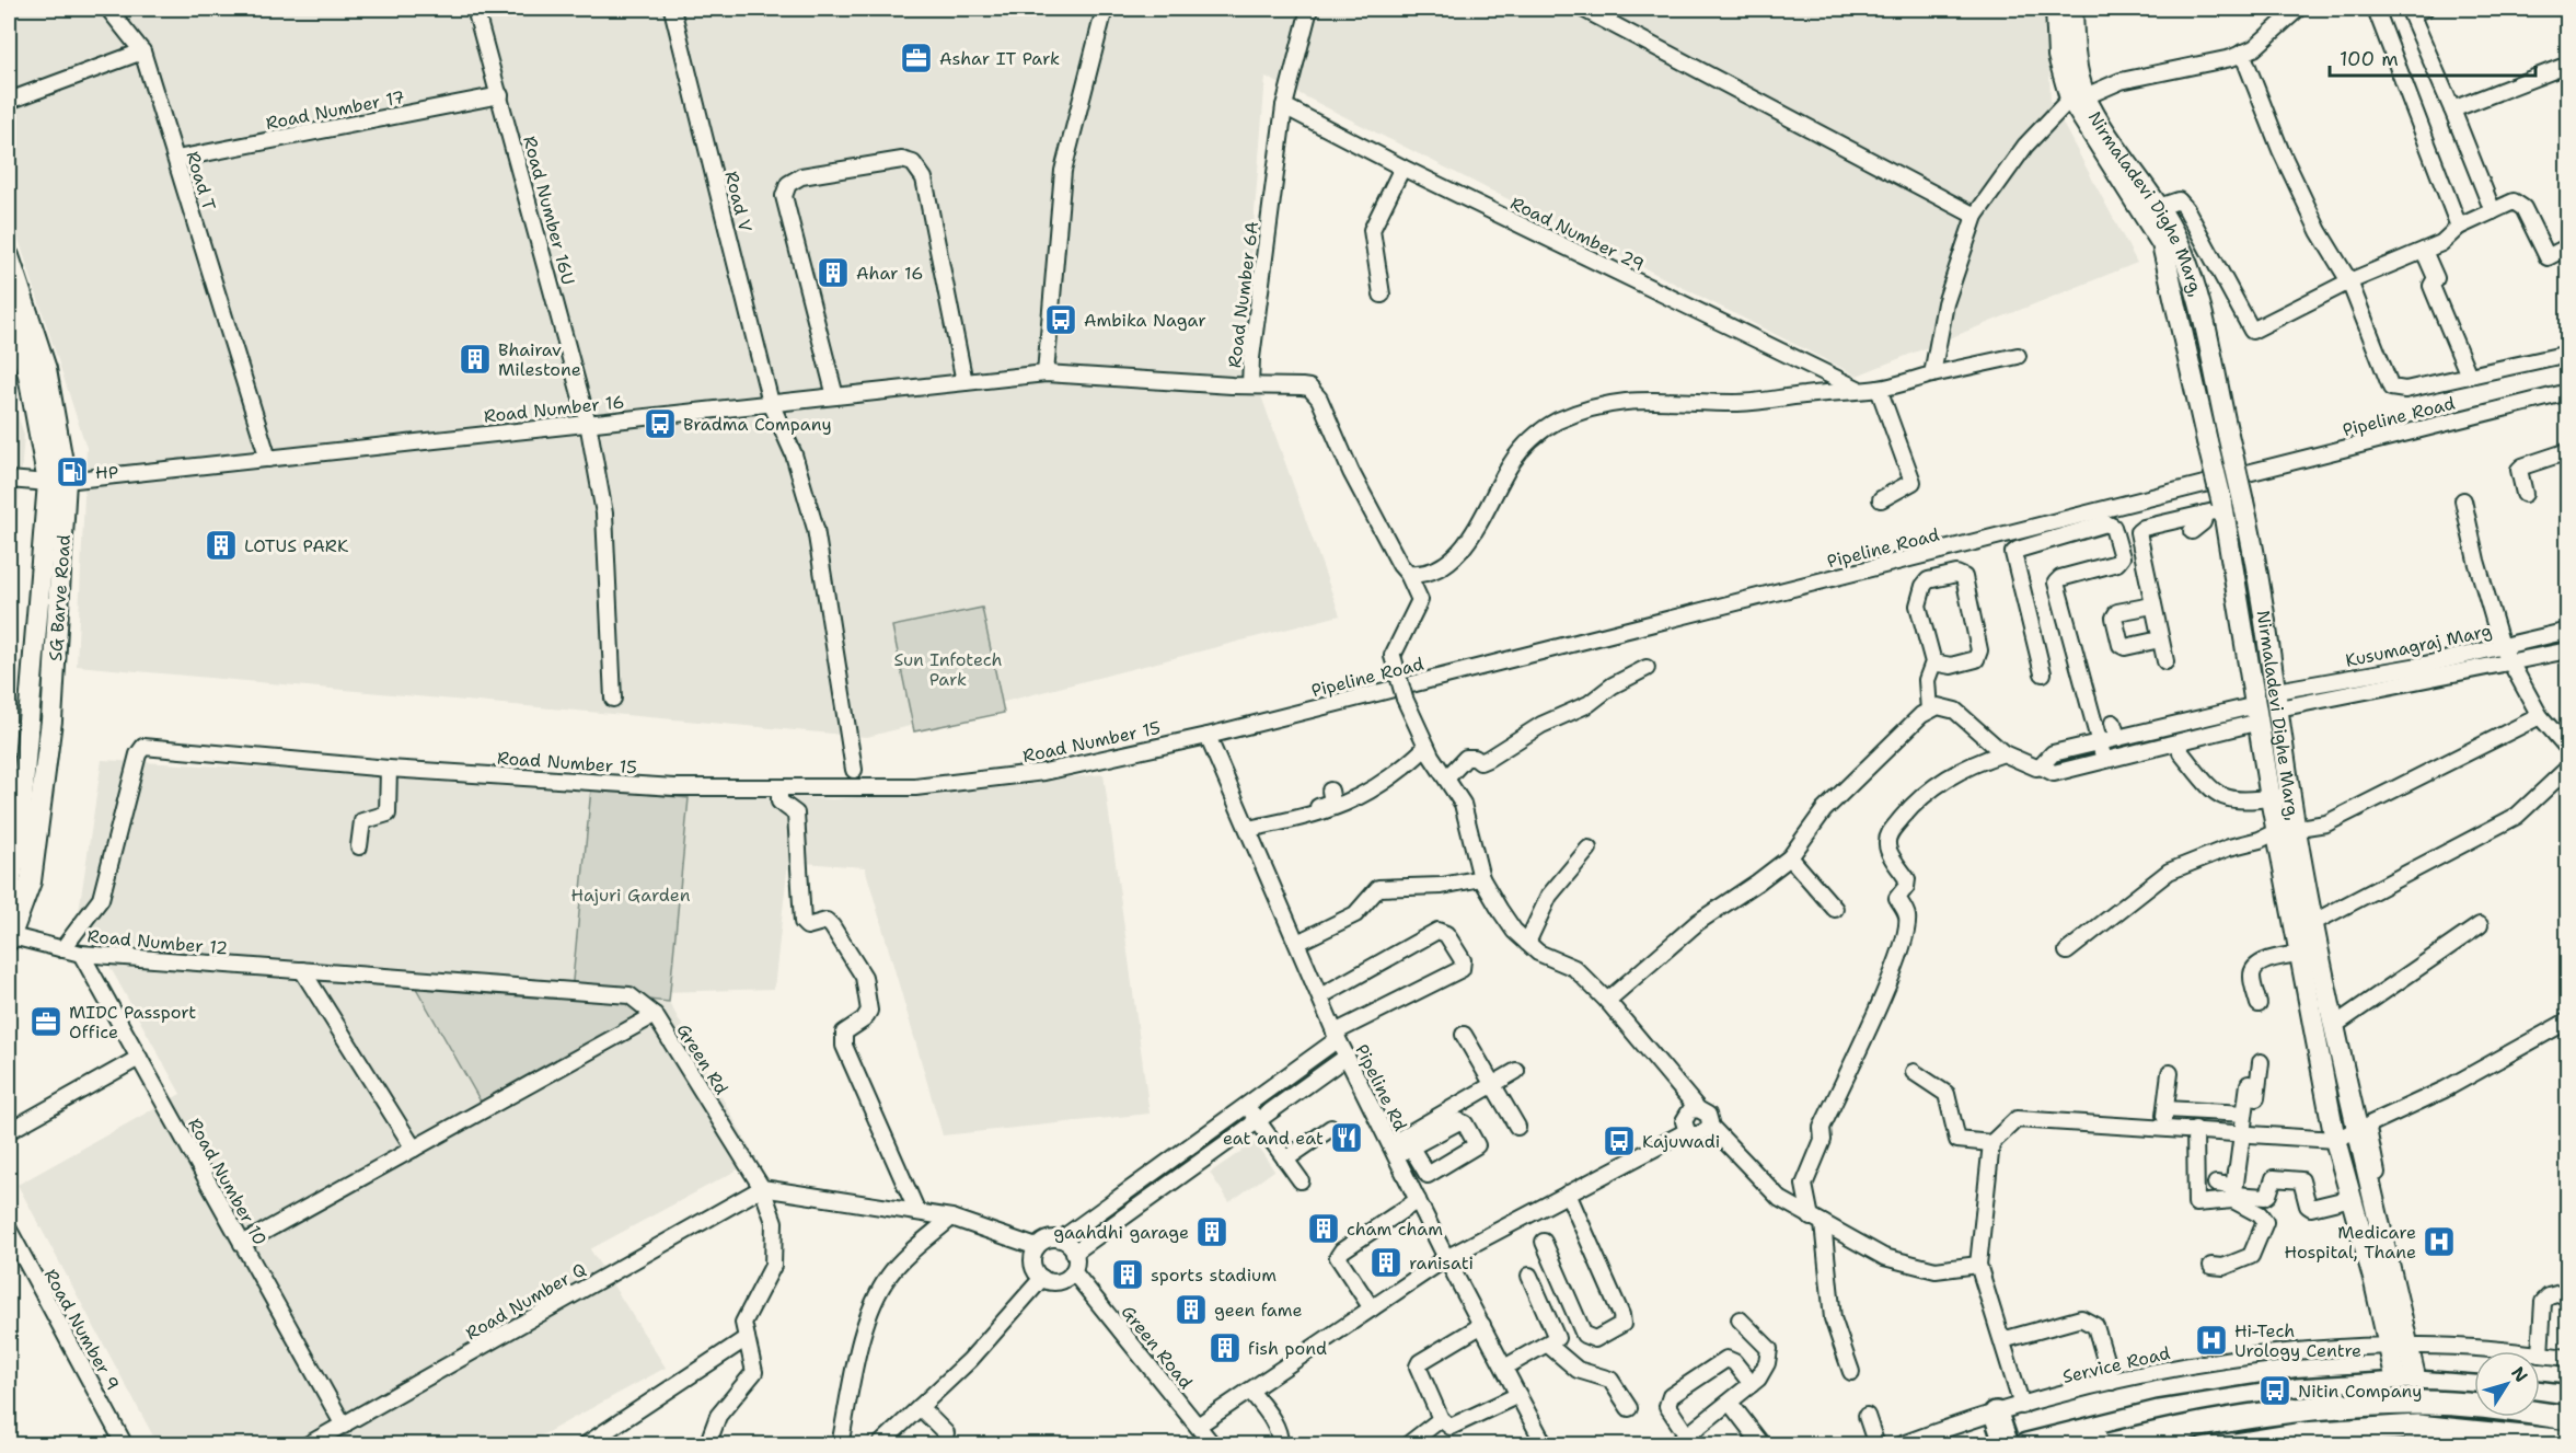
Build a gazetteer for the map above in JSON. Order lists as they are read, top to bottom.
{
  "streets": {
    "main road": ["Nirmaladevi Dighe Marg,", "SG Barve Road"],
    "street": [
      "Road Number 17",
      "Road T",
      "Road V",
      "Road Number 16U",
      "Road Number 29",
      "Road Number 6A",
      "Road Number 16",
      "Pipeline Road",
      "Kusumagraj Marg",
      "Road Number 15",
      "Road Number 12",
      "Green Rd",
      "Pipeline Rd",
      "Road Number 10",
      "Road Number Q",
      "Road Number 9",
      "Green Road",
      "Service Road"
    ]
  },
  "crossings": [
    ["Road Number 17", "Road T"],
    ["Road Number 17", "Road Number 16U"],
    ["Road T", "Road Number 16"],
    ["Road V", "Road Number 16"],
    ["Nirmaladevi Dighe Marg,", "Kusumagraj Marg"],
    ["Nirmaladevi Dighe Marg,", "Service Road"],
    ["Road Number 16U", "Road Number 16"],
    ["Road Number 29", "Road Number 6A"],
    ["Road Number 6A", "Road Number 16"],
    ["Road Number 16", "SG Barve Road"],
    ["Pipeline Road", "Road Number 15"],
    ["Pipeline Road", "Pipeline Rd"],
    ["SG Barve Road", "Road Number 12"],
    ["Road Number 15", "Road Number 12"],
    ["Road Number 15", "Pipeline Rd"],
    ["Road Number 12", "Green Rd"],
    ["Road Number 12", "Road Number 10"],
    ["Green Rd", "Road Number Q"],
    ["Road Number 10", "Road Number Q"]
  ],
  "parks": ["Sun Infotech Park", "Hajuri Garden"],
  "places": {
    "office": ["Ashar IT Park", "MIDC Passport Office"],
    "building": [
      "Ahar 16",
      "Bhairav Milestone",
      "LOTUS PARK",
      "cham cham",
      "gaahdhi garage",
      "ranisati",
      "sports stadium",
      "geen fame",
      "fish pond"
    ],
    "bus stop": [
      "Ambika Nagar",
      "Bradma Company",
      "Kajuwadi",
      "Nitin Company"
    ],
    "fuel station": ["HP"],
    "restaurant": ["eat and eat"],
    "hospital": ["Medicare Hospital, Thane", "Hi-Tech Urology Centre"]
  },
  "scale_bar": "100 m",
  "north": "top right"
}
